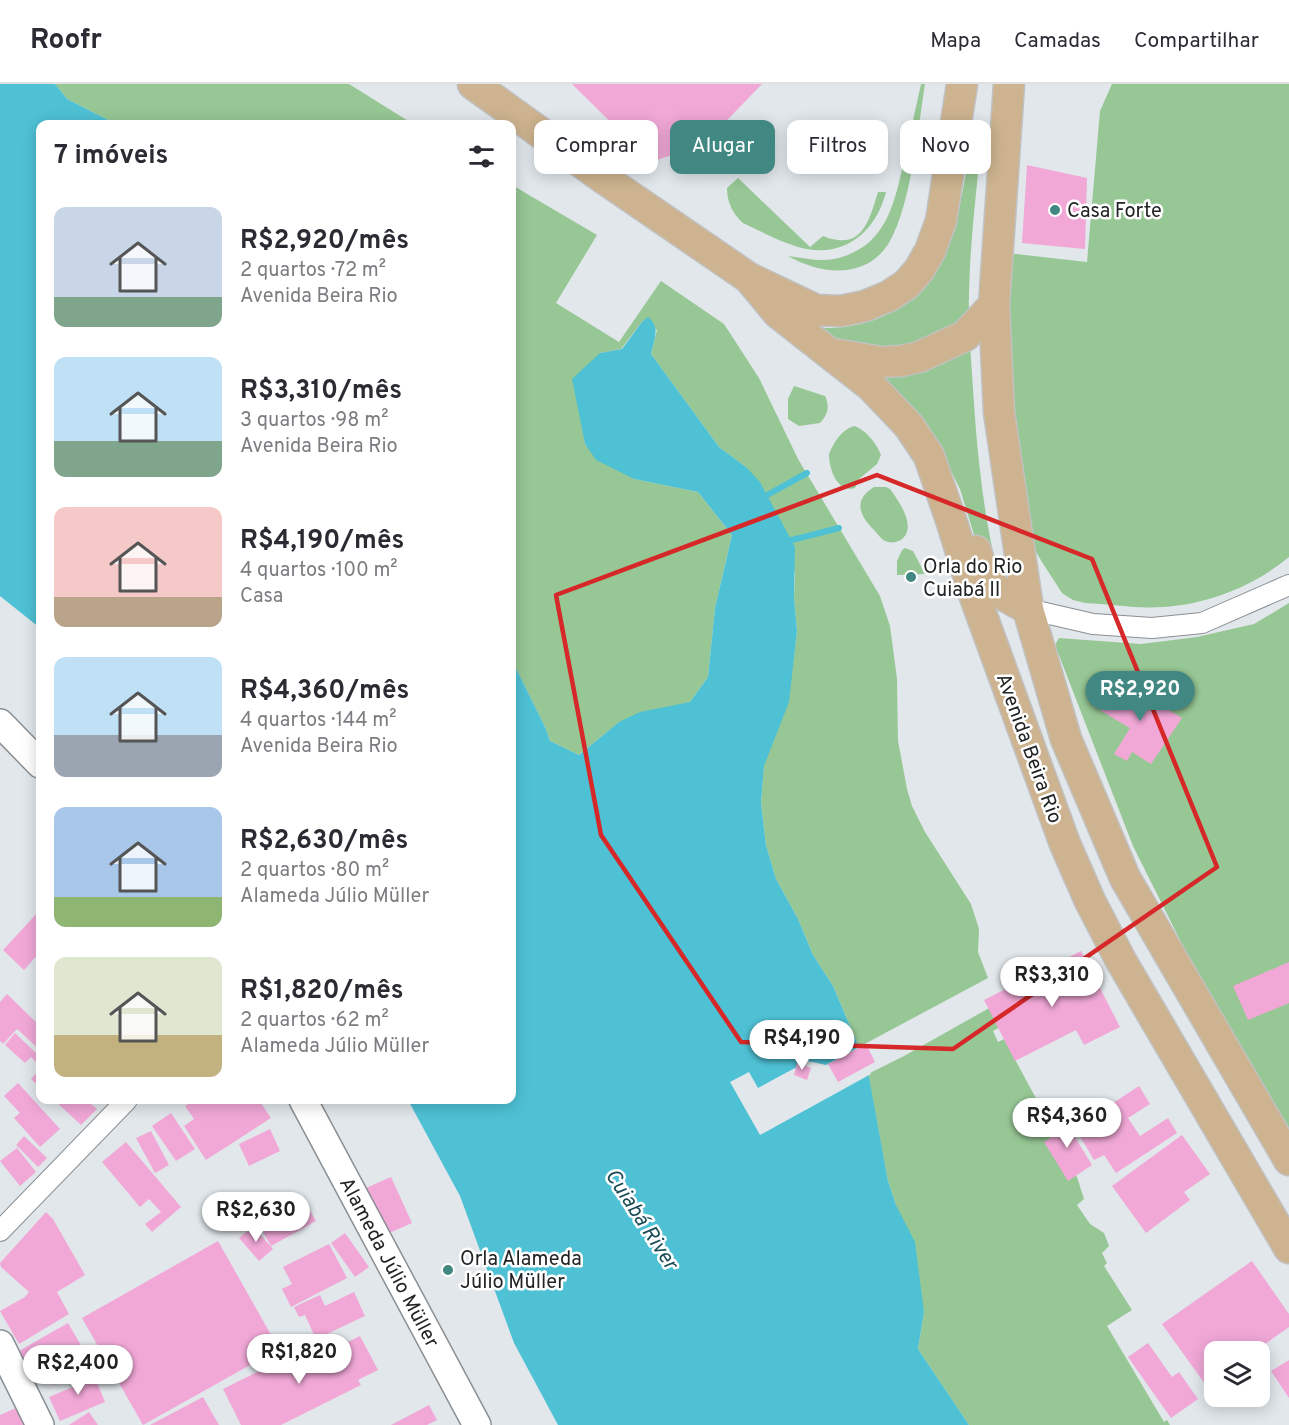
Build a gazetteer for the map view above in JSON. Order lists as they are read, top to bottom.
{
  "streets": {
    "main road": ["Avenida Beira Rio", "Alameda Júlio Müller"]
  },
  "water": ["Cuiabá River"],
  "places": ["Casa Forte", "Orla do Rio Cuiabá II", "Orla Alameda Júlio Müller"],
  "page": {
    "header": "Roofr",
    "nav": ["Mapa", "Camadas", "Compartilhar"],
    "chip": [
      "Comprar",
      "Alugar",
      "Filtros",
      "Novo"
    ],
    "heading": "7 imóveis",
    "list": [
      {
        "name": "R$2,920/mês",
        "note": "2 quartos · 72 m² · Avenida Beira Rio"
      },
      {
        "name": "R$3,310/mês",
        "note": "3 quartos · 98 m² · Avenida Beira Rio"
      },
      {
        "name": "R$4,190/mês",
        "note": "4 quartos · 100 m² · Casa"
      },
      {
        "name": "R$4,360/mês",
        "note": "4 quartos · 144 m² · Avenida Beira Rio"
      },
      {
        "name": "R$2,630/mês",
        "note": "2 quartos · 80 m² · Alameda Júlio Müller"
      },
      {
        "name": "R$1,820/mês",
        "note": "2 quartos · 62 m² · Alameda Júlio Müller"
      }
    ],
    "price": [
      "R$2,920",
      "R$3,310",
      "R$4,190",
      "R$4,360",
      "R$2,630",
      "R$1,820",
      "R$2,400"
    ]
  }
}
